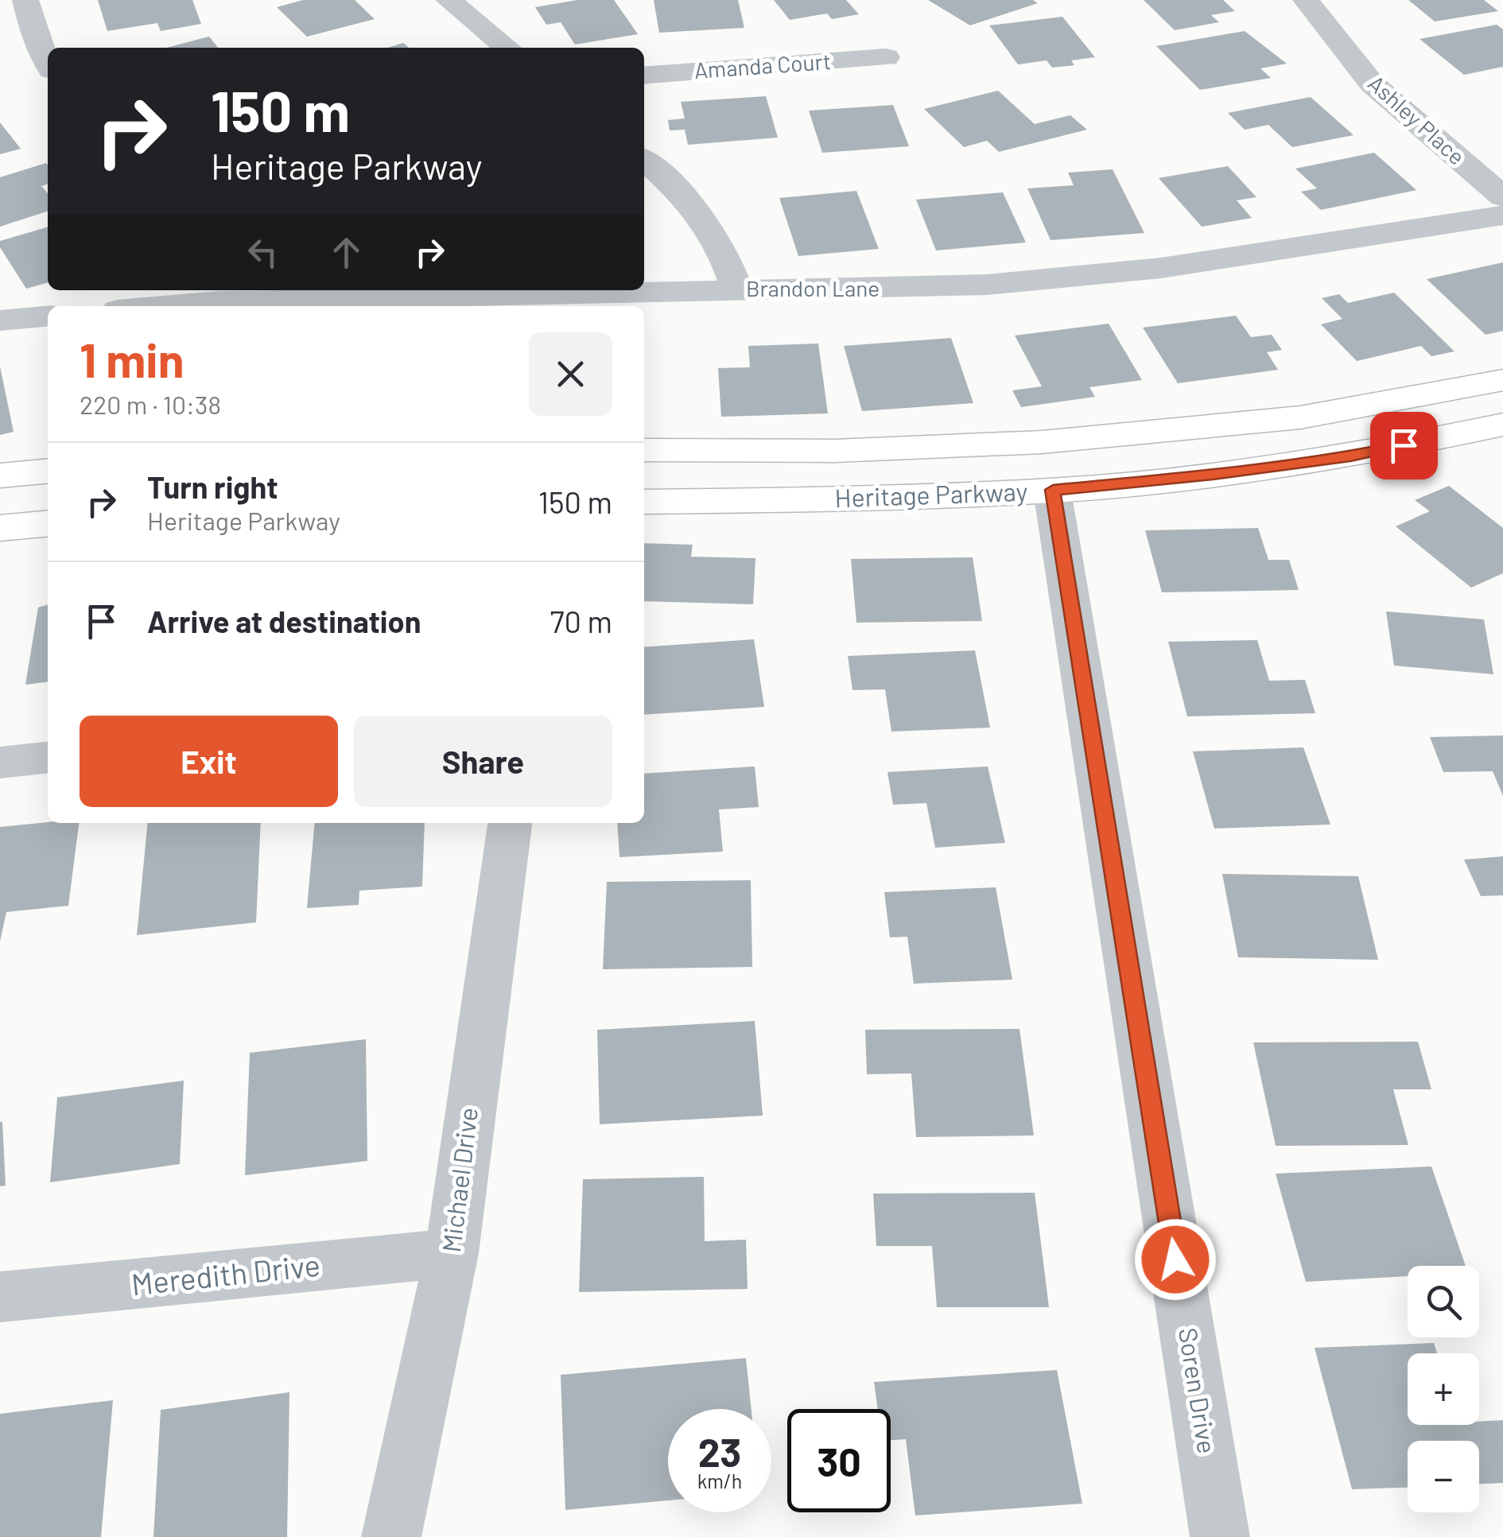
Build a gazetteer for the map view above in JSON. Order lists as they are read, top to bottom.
{
  "streets": {
    "main road": ["Heritage Parkway"],
    "street": [
      "Amanda Court",
      "Ashley Place",
      "Brandon Lane",
      "Michael Drive",
      "Meredith Drive",
      "Soren Drive"
    ]
  },
  "crossings": [
    ["Heritage Parkway", "Soren Drive"],
    ["Michael Drive", "Meredith Drive"]
  ],
  "page": {
    "turn": ["150 m", "Heritage Parkway"],
    "heading": ["1 min", "220 m · 10:38"],
    "list": [
      {
        "name": "Turn right",
        "note": "Heritage Parkway",
        "value": "150 m"
      },
      {
        "name": "Arrive at destination",
        "value": "70 m"
      }
    ],
    "buttons": ["Exit", "Share"],
    "map_buttons": ["+", "−"],
    "speed": "23 km/h",
    "limit": "30"
  }
}
